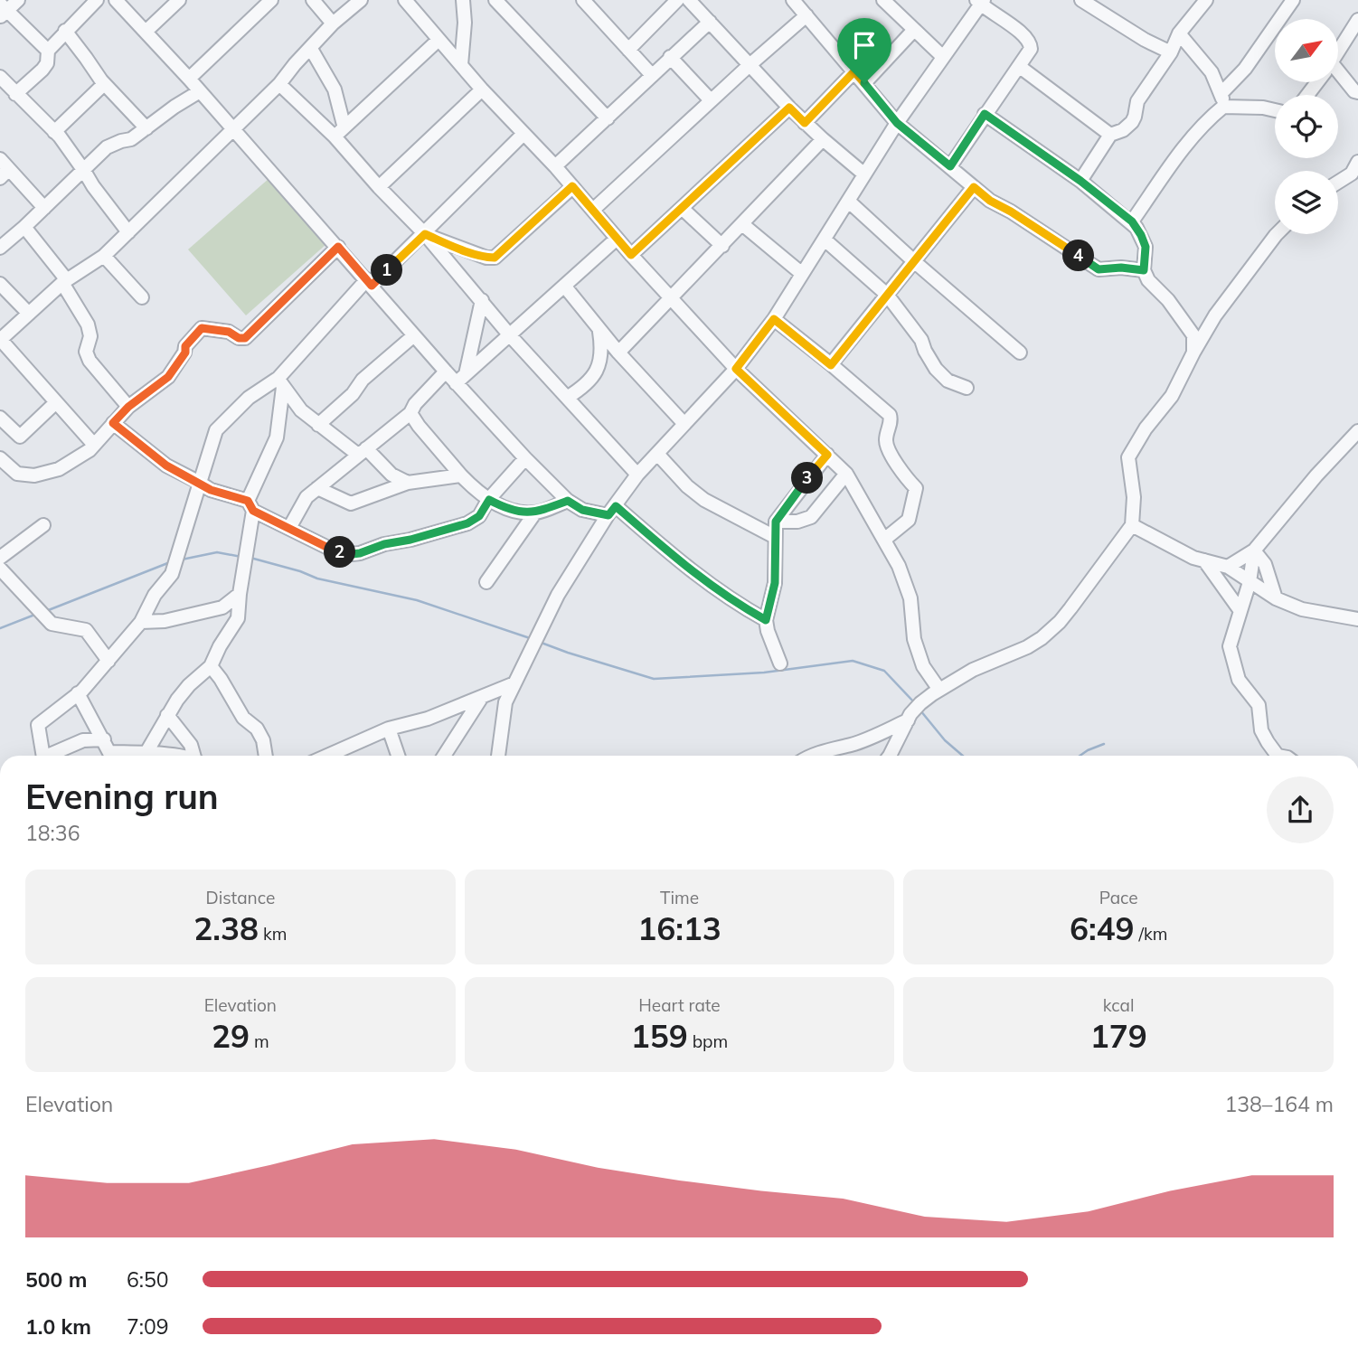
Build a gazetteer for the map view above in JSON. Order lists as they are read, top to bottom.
{
  "north": "top right",
  "page": {
    "pins": [
      "4",
      "1",
      "3",
      "2"
    ],
    "heading": ["Evening run", "18:36"],
    "stats": [
      ["Distance", "2.38 km"],
      ["Time", "16:13"],
      ["Pace", "6:49 /km"],
      ["Elevation", "29 m"],
      ["Heart rate", "159 bpm"],
      ["kcal", "179"]
    ],
    "chart": ["Elevation", "138–164 m"],
    "list": [
      {
        "name": "500 m",
        "note": "6:50"
      },
      {
        "name": "1.0 km",
        "note": "7:09"
      }
    ]
  }
}
